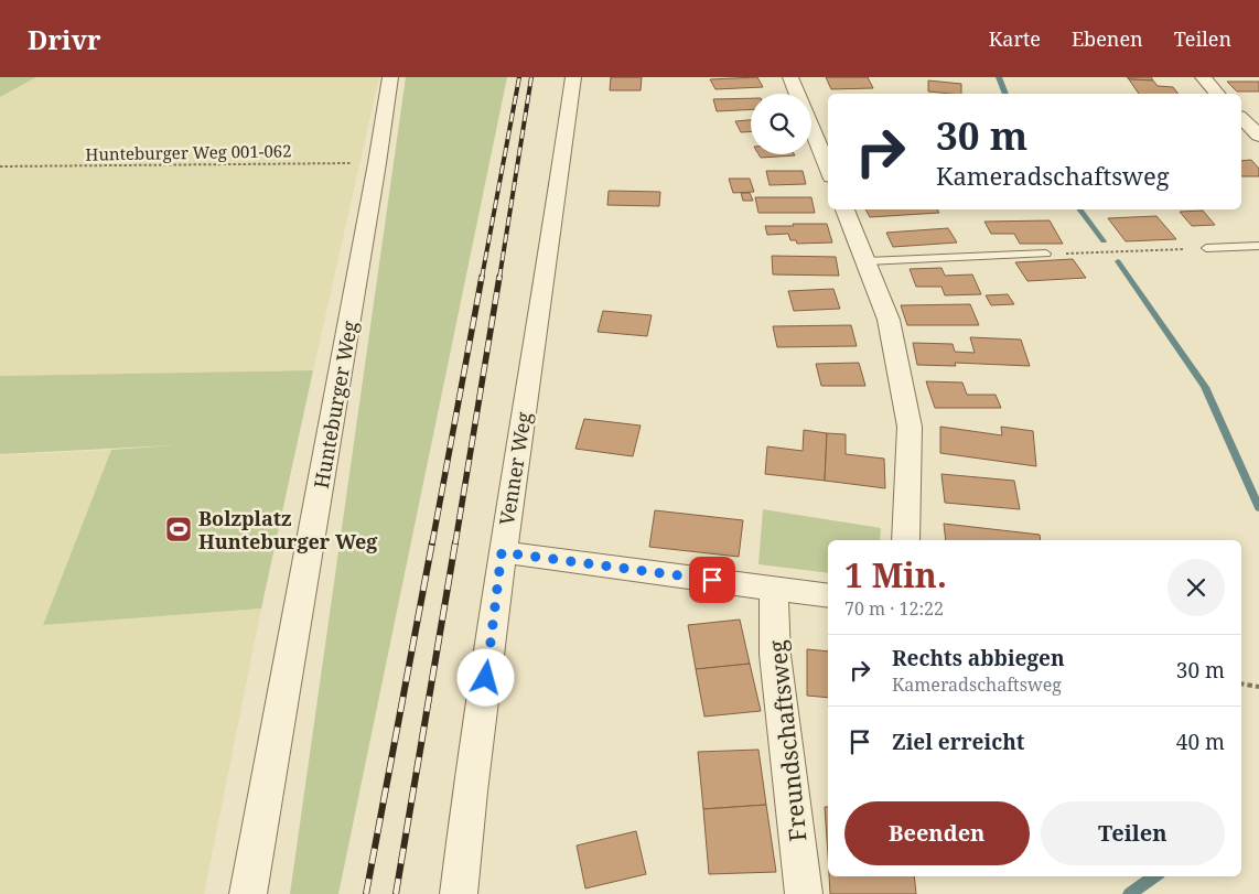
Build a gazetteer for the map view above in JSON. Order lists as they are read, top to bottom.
{
  "streets": {
    "street": ["Hunteburger Weg", "Venner Weg", "Freundschaftsweg"],
    "path": ["Hunteburger Weg 001-062"]
  },
  "crossings": [
    ["Hunteburger Weg 001-062", "Hunteburger Weg"]
  ],
  "places": {
    "sports": ["Bolzplatz Hunteburger Weg"]
  },
  "page": {
    "header": "Drivr",
    "nav": ["Karte", "Ebenen", "Teilen"],
    "turn": ["30 m", "Kameradschaftsweg"],
    "heading": ["1 Min.", "70 m · 12:22"],
    "list": [
      {
        "name": "Rechts abbiegen",
        "note": "Kameradschaftsweg",
        "value": "30 m"
      },
      {
        "name": "Ziel erreicht",
        "value": "40 m"
      }
    ],
    "buttons": ["Beenden", "Teilen"]
  }
}
